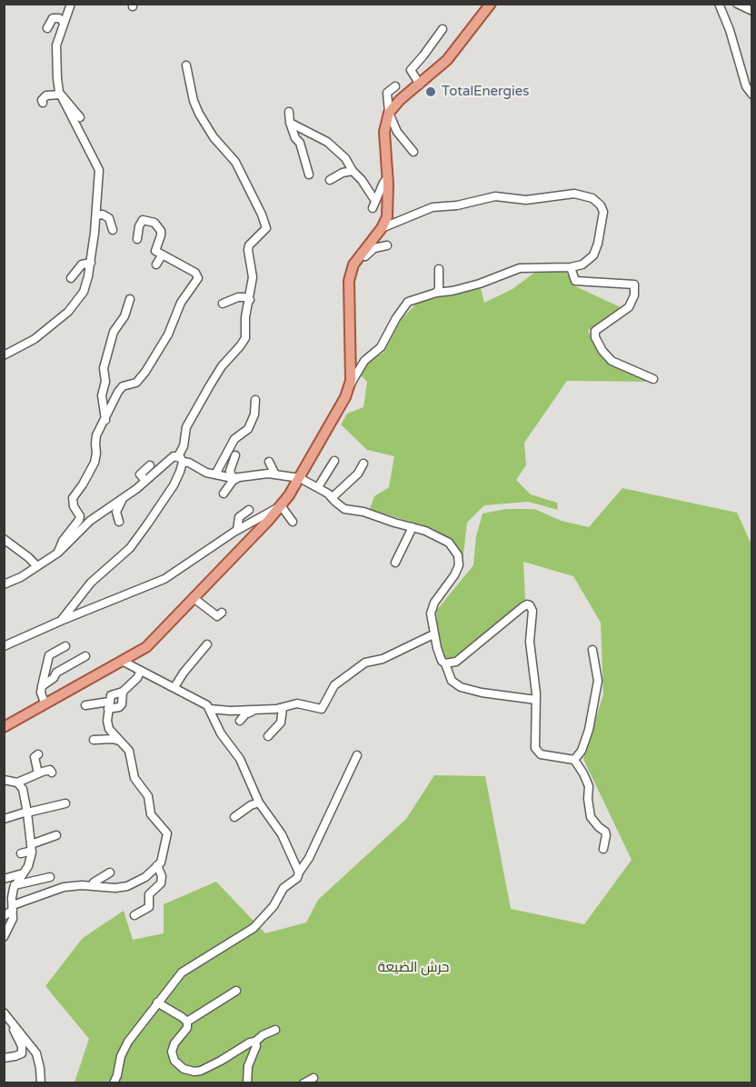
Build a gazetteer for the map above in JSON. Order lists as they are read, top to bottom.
{
  "parks": ["حرش الضيعة"],
  "places": ["TotalEnergies"]
}
